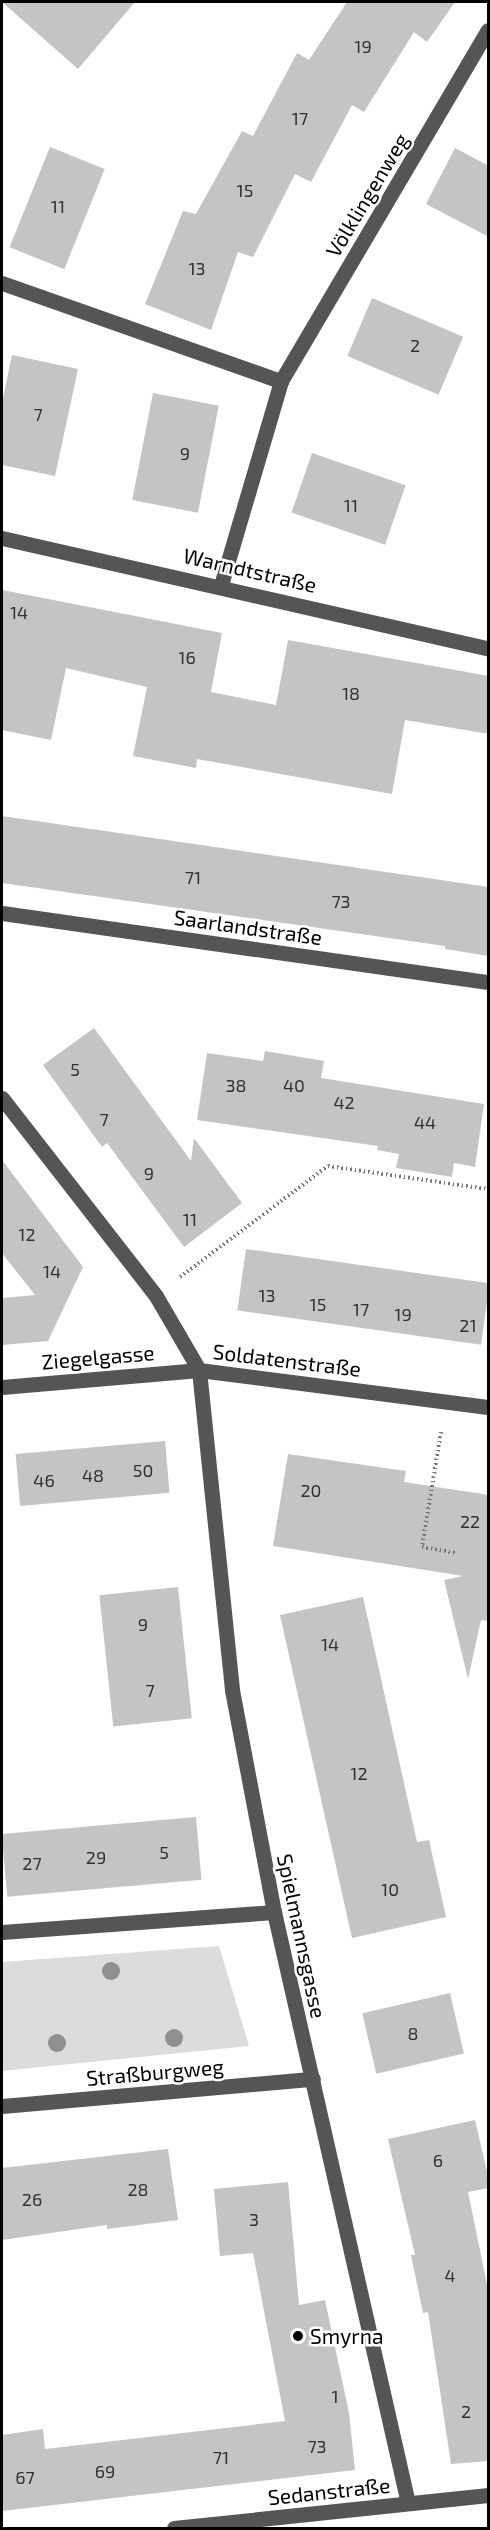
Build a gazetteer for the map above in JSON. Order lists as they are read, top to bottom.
{
  "streets": {
    "street": [
      "Völklingenweg",
      "Warndtstraße",
      "Saarlandstraße",
      "Ziegelgasse",
      "Soldatenstraße",
      "Spielmannsgasse",
      "Straßburgweg",
      "Sedanstraße"
    ]
  },
  "crossings": [
    ["Völklingenweg", "Warndtstraße"],
    ["Ziegelgasse", "Soldatenstraße"],
    ["Ziegelgasse", "Spielmannsgasse"],
    ["Soldatenstraße", "Spielmannsgasse"],
    ["Spielmannsgasse", "Straßburgweg"],
    ["Spielmannsgasse", "Sedanstraße"]
  ],
  "places": ["Smyrna"],
  "house_numbers": [
    "19",
    "17",
    "15",
    "11",
    "13",
    "2",
    "7",
    "9",
    "11",
    "14",
    "16",
    "18",
    "71",
    "73",
    "5",
    "38",
    "40",
    "42",
    "7",
    "44",
    "9",
    "11",
    "12",
    "14",
    "13",
    "15",
    "17",
    "19",
    "21",
    "50",
    "48",
    "46",
    "20",
    "22",
    "9",
    "14",
    "7",
    "12",
    "5",
    "29",
    "27",
    "10",
    "8",
    "6",
    "28",
    "26",
    "3",
    "4",
    "1",
    "2",
    "73",
    "71",
    "69",
    "67"
  ]
}
